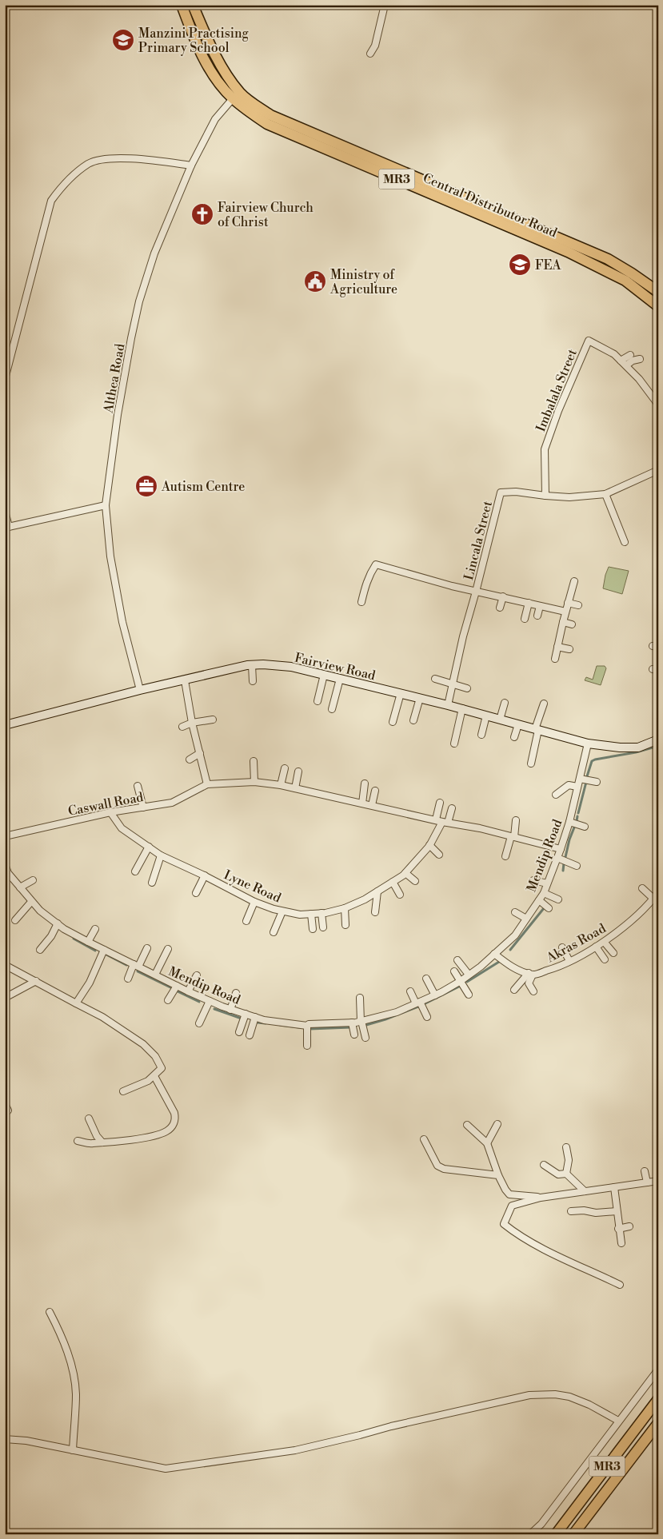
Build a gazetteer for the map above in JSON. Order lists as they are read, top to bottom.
{
  "streets": {
    "highway": ["MR3", "Central Distributor Road"],
    "main road": ["Fairview Road"],
    "street": [
      "Althea Road",
      "Imbalala Street",
      "Lincala Street",
      "Caswall Road",
      "Mendip Road",
      "Lyne Road",
      "Akras Road"
    ]
  },
  "crossings": [
    ["Central Distributor Road", "Althea Road"],
    ["Althea Road", "Fairview Road"],
    ["Imbalala Street", "Lincala Street"],
    ["Lincala Street", "Fairview Road"],
    ["Fairview Road", "Mendip Road"],
    ["Caswall Road", "Lyne Road"]
  ],
  "places": {
    "school or university": ["Manzini Practising Primary School", "FEA"],
    "church": ["Fairview Church of Christ"],
    "public building": ["Ministry of Agriculture"],
    "office": ["Autism Centre"]
  }
}
